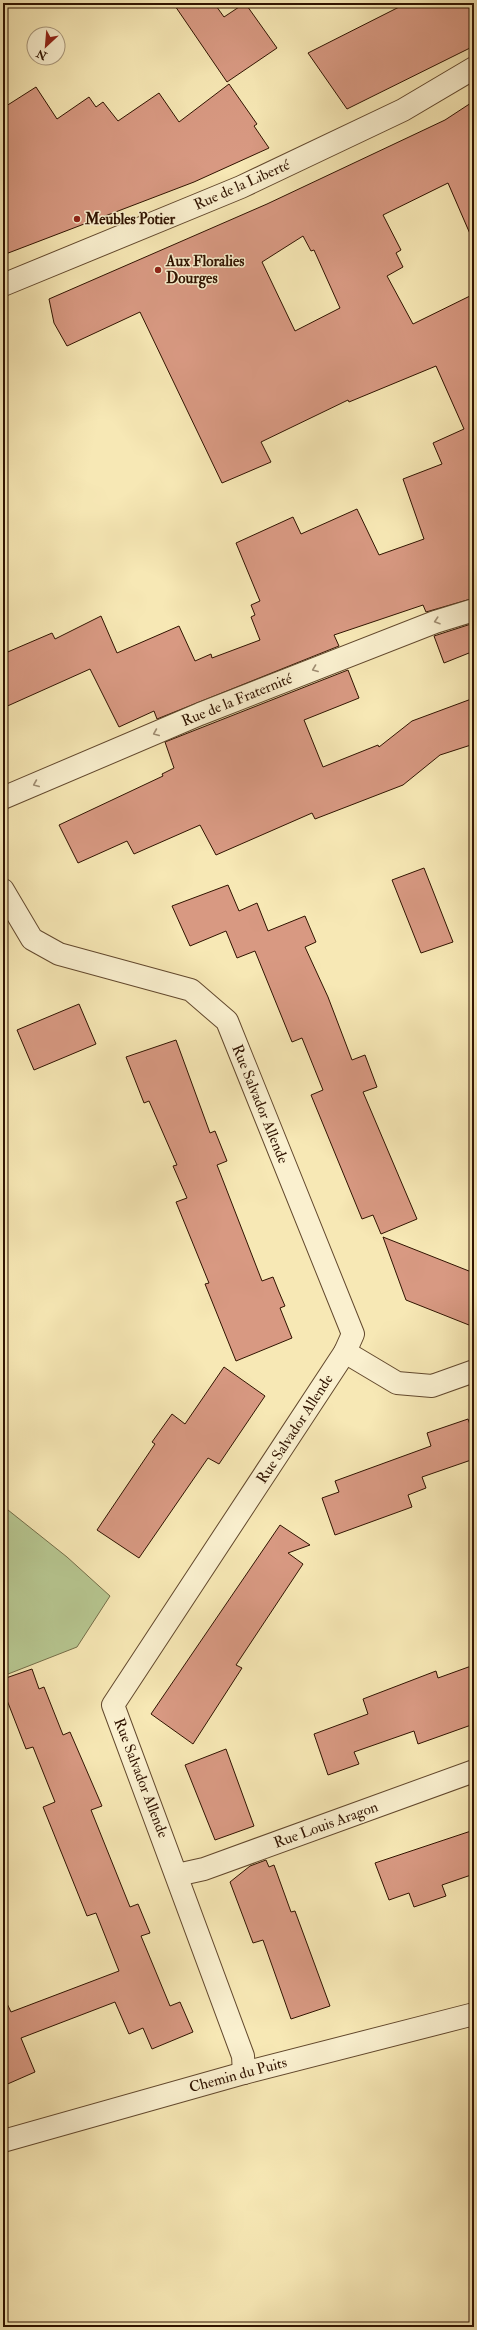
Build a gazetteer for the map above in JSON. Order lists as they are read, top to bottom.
{
  "streets": {
    "street": [
      "Rue de la Liberté",
      "Rue de la Fraternité",
      "Rue Salvador Allende",
      "Rue Louis Aragon",
      "Chemin du Puits"
    ]
  },
  "crossings": [
    ["Rue Salvador Allende", "Rue Louis Aragon"],
    ["Rue Salvador Allende", "Chemin du Puits"]
  ],
  "one_way": ["Rue de la Fraternité"],
  "places": ["Meubles Potier", "Aux Floralies Dourges"],
  "north": "bottom left"
}
